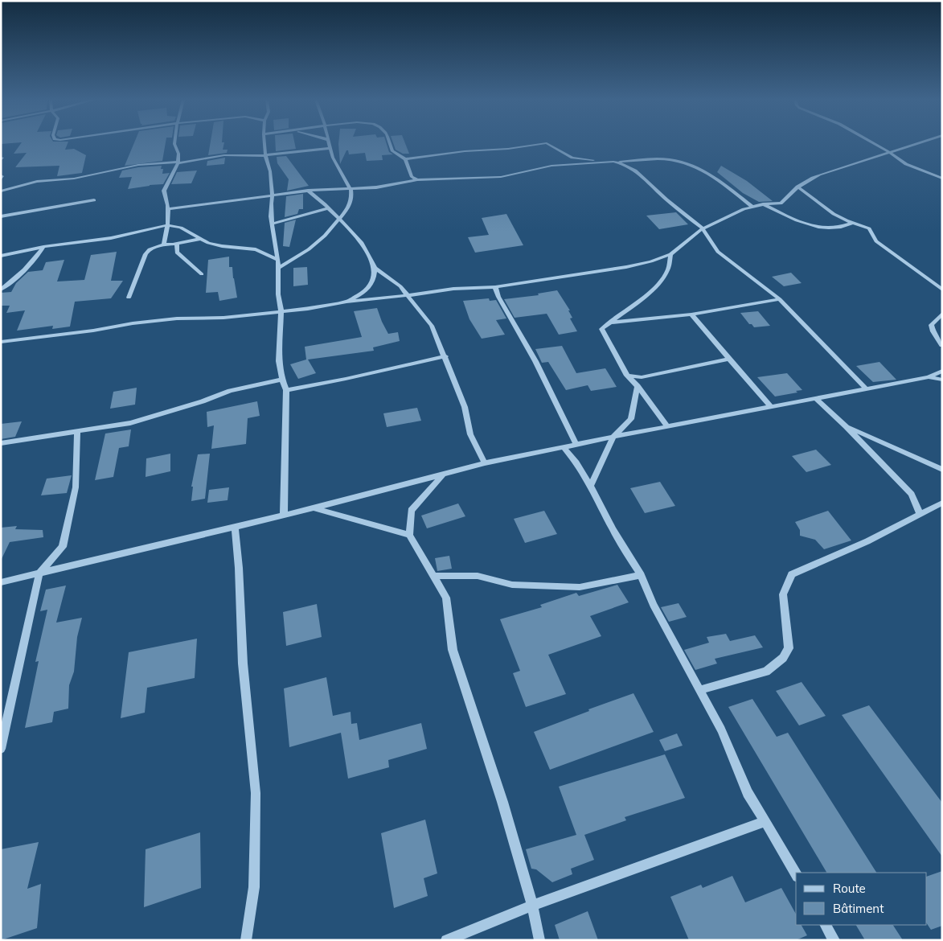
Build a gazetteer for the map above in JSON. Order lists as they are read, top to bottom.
{
  "legend": ["Route", "Bâtiment"]
}
